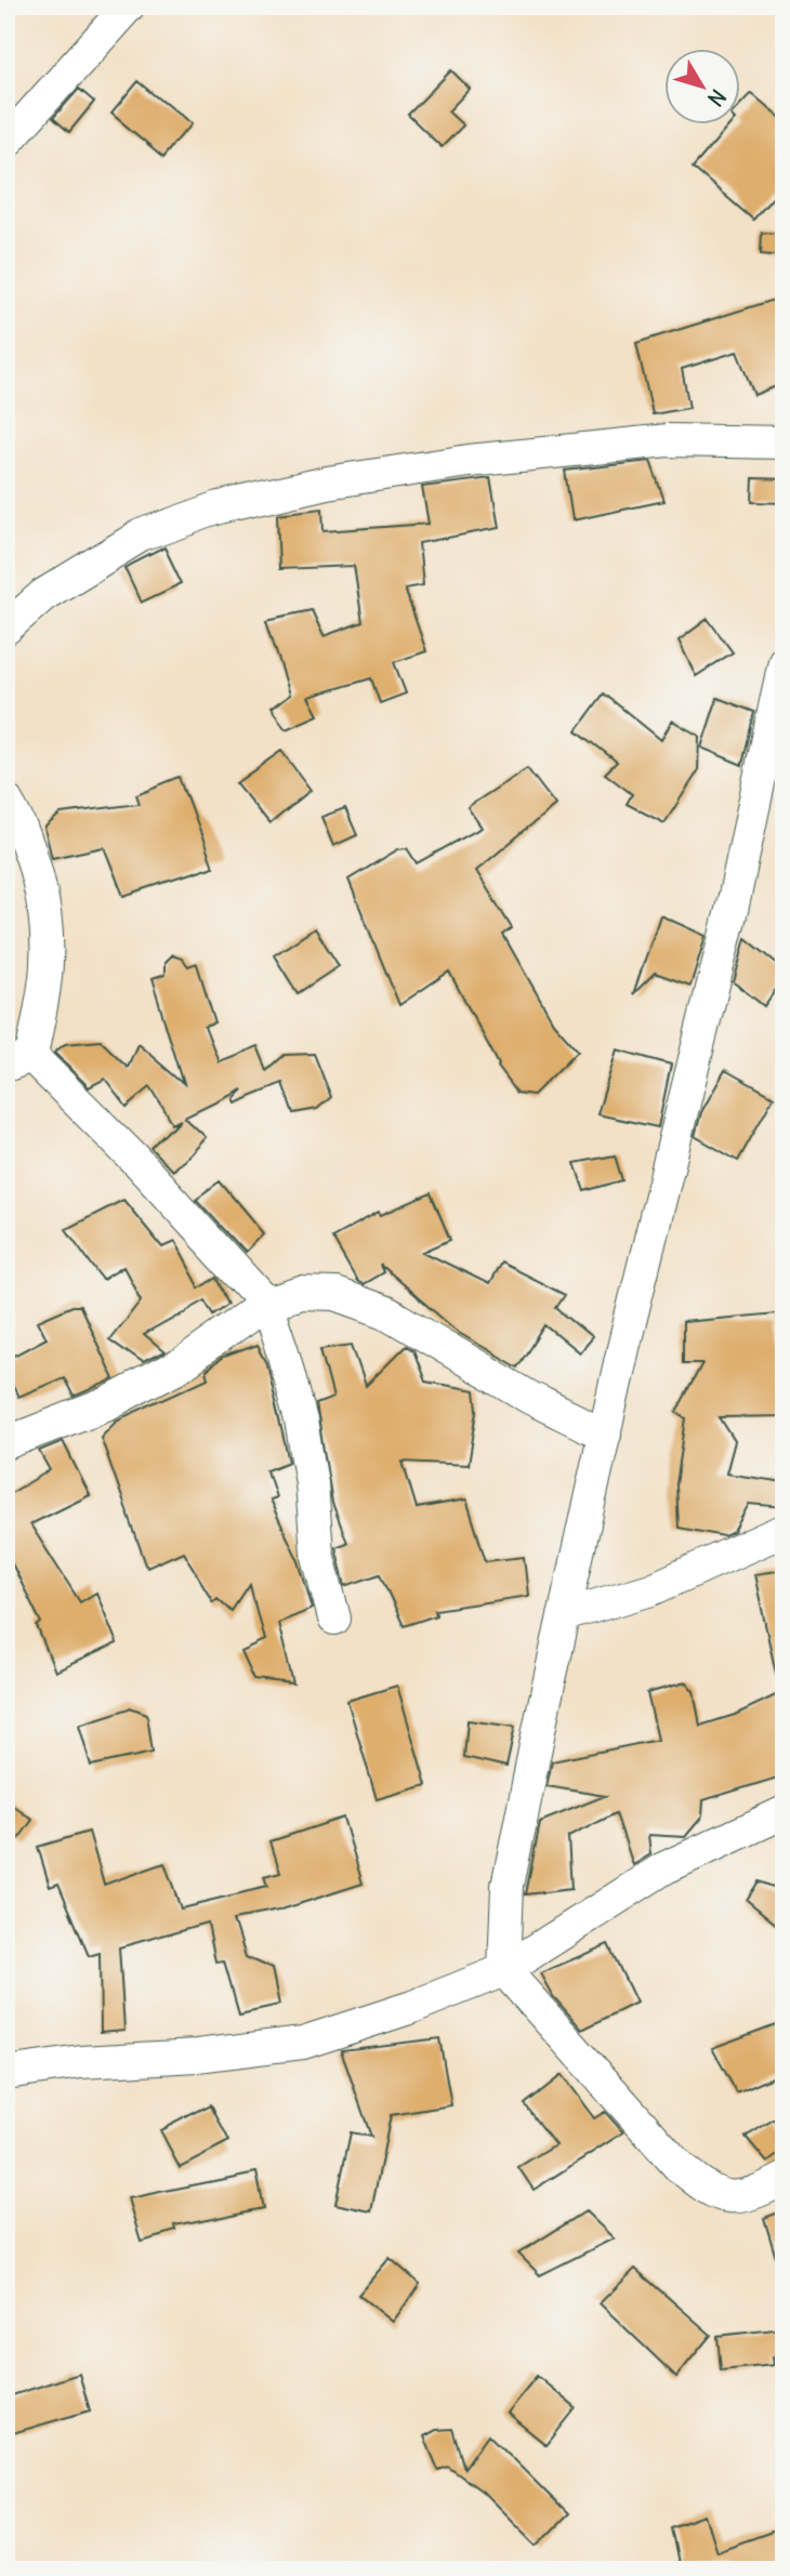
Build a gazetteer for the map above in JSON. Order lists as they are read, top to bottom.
{
  "north": "bottom right"
}
